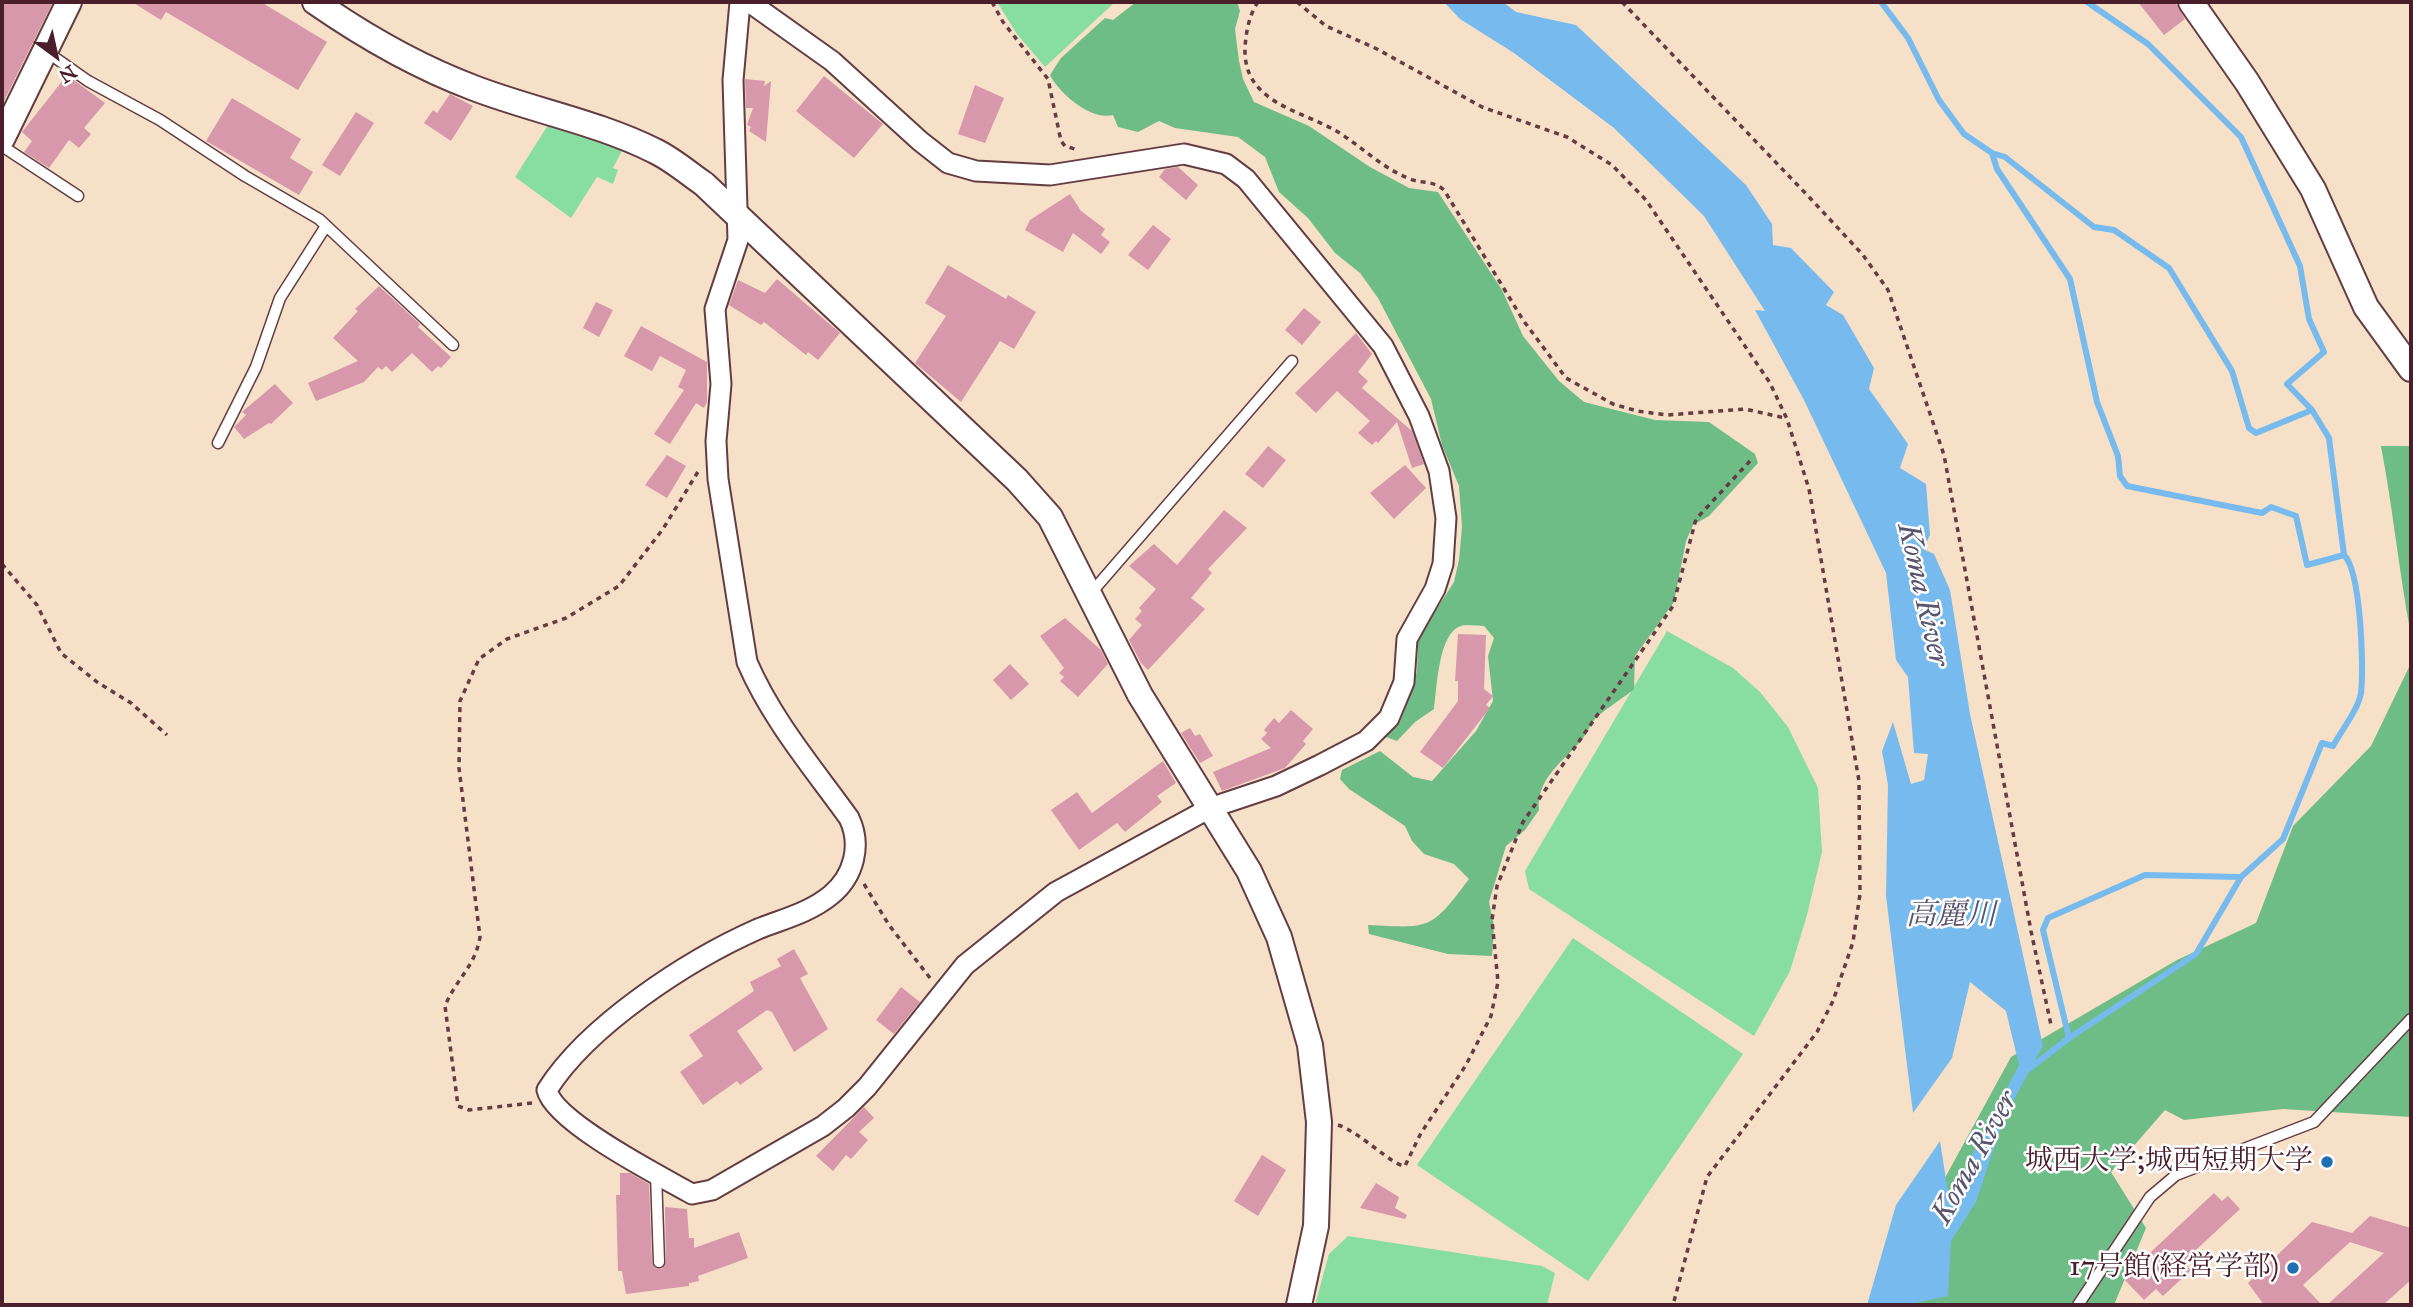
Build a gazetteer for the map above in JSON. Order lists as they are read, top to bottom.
{
  "water": ["Koma River", "高麗川"],
  "places": ["城西大学;城西短期大学", "17号館(経営学部)"],
  "north": "bottom right"
}
